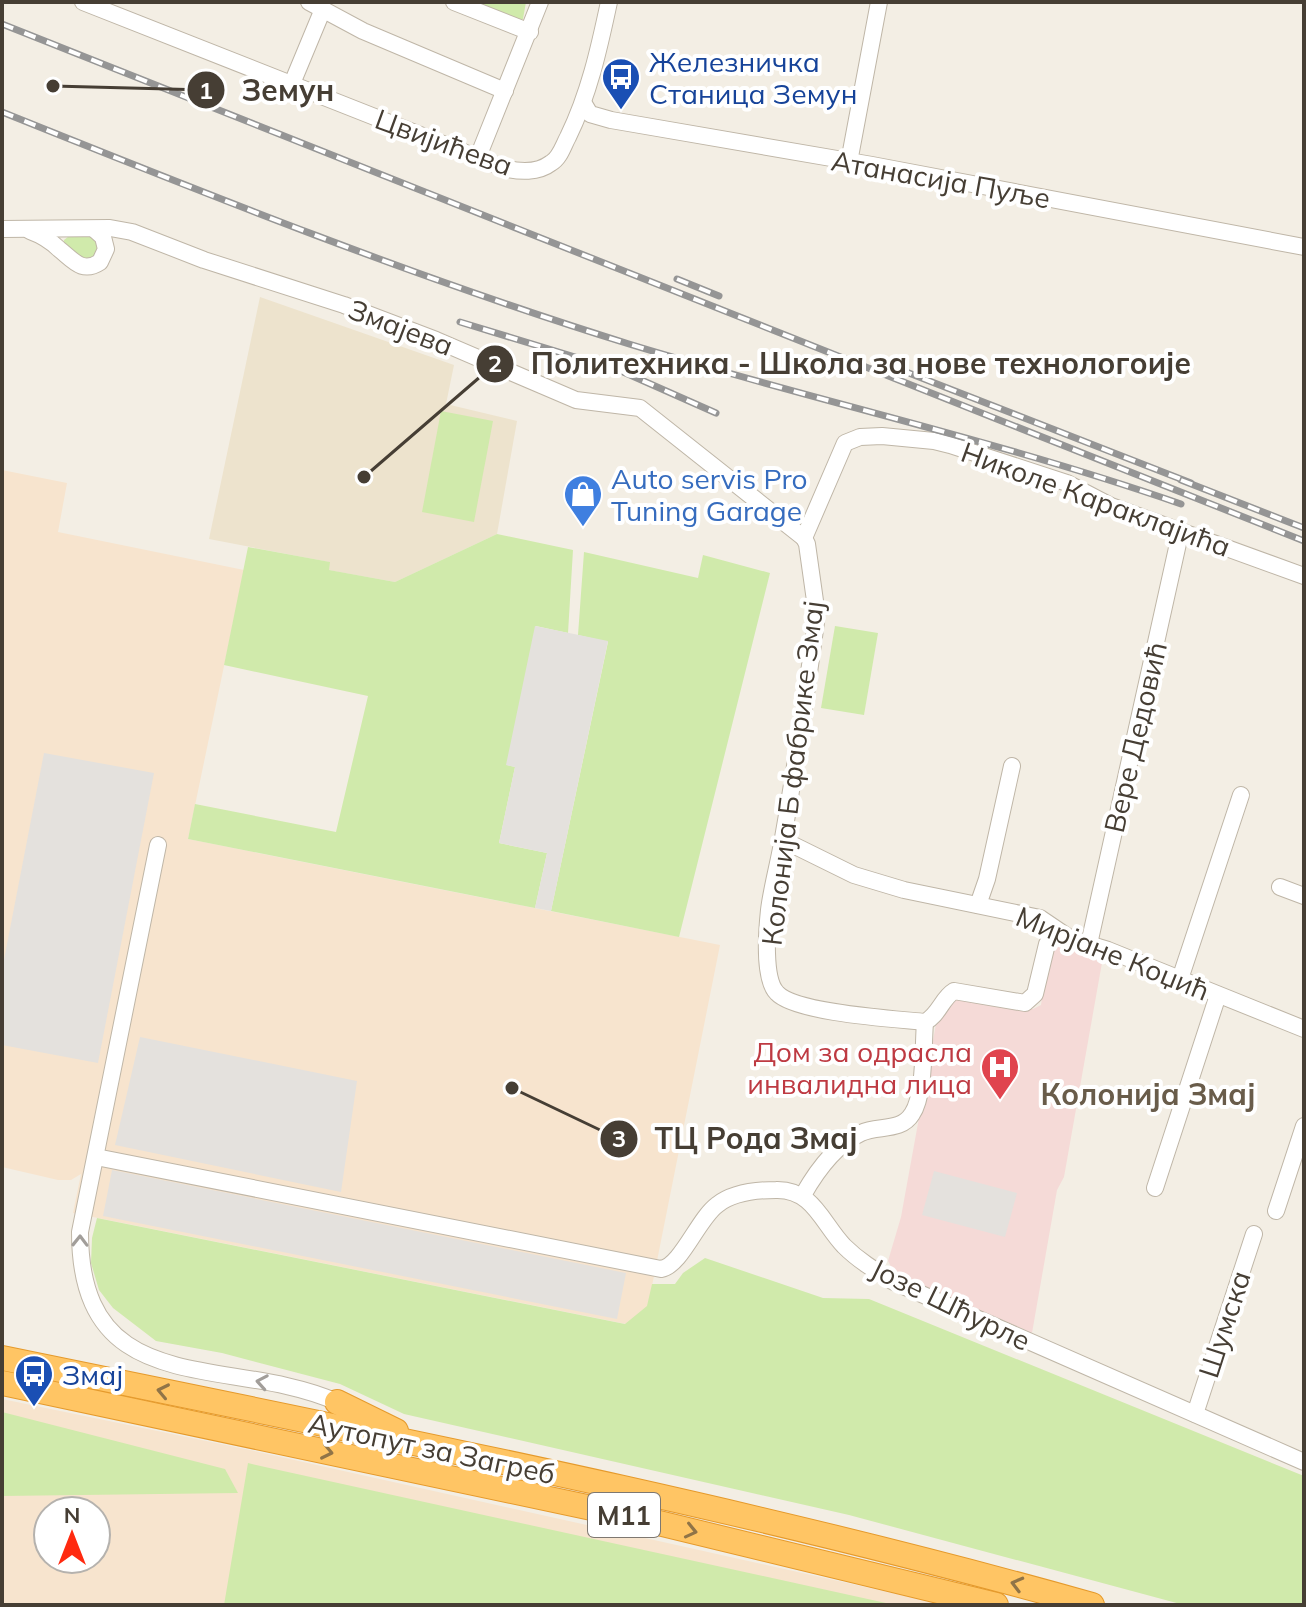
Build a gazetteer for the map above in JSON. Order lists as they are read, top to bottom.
{
  "streets": {
    "highway": ["Аутопут за Загреб", "M11"],
    "street": [
      "Цвијићева",
      "Атанасија Пуље",
      "Змајева",
      "Николе Караклајића",
      "Вере Дедовић",
      "Колонија Б фабрике Змај",
      "Мирјане Коџић",
      "Јозе Шћурле",
      "Шумска"
    ]
  },
  "crossings": [
    ["Цвијићева", "Атанасија Пуље"],
    ["Змајева", "Николе Караклајића"],
    ["Змајева", "Колонија Б фабрике Змај"],
    ["Николе Караклајића", "Вере Дедовић"],
    ["Николе Караклајића", "Колонија Б фабрике Змај"],
    ["Вере Дедовић", "Мирјане Коџић"],
    ["Колонија Б фабрике Змај", "Мирјане Коџић"],
    ["Јозе Шћурле", "Шумска"]
  ],
  "districts": ["Колонија Змај"],
  "places": {
    "other": ["Земун", "Политехника - Школа за нове технологоије", "ТЦ Рода Змај"],
    "bus stop": ["Железничка Станица Земун", "Змај"],
    "shop": ["Auto servis Pro Tuning Garage"],
    "hospital": ["Дом за одрасла инвалидна лица"]
  },
  "north": "top"
}
